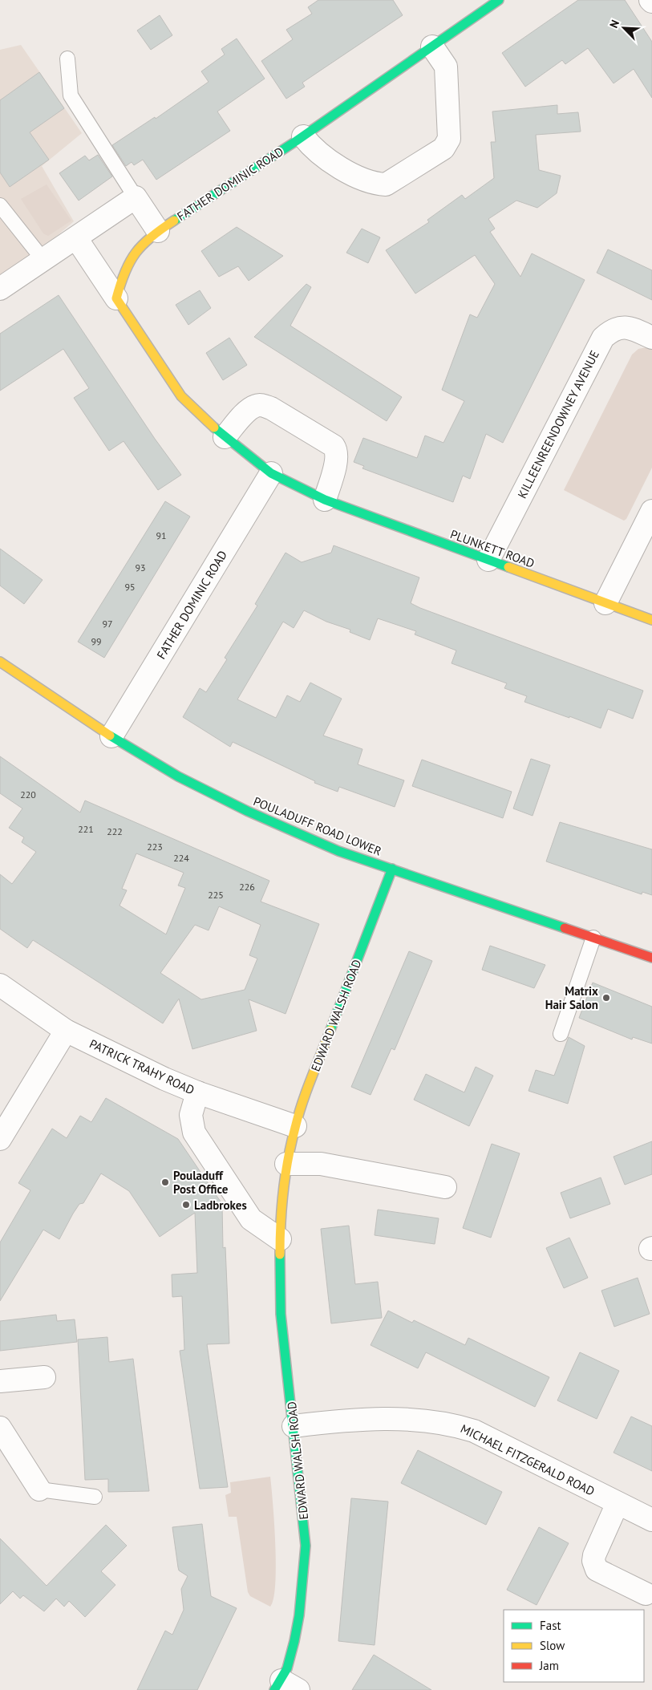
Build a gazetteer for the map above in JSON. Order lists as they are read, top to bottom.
{
  "streets": {
    "street": [
      "FATHER DOMINIC ROAD",
      "KILLEENREENDOWNEY AVENUE",
      "PLUNKETT ROAD",
      "POULADUFF ROAD LOWER",
      "EDWARD WALSH ROAD",
      "PATRICK TRAHY ROAD",
      "MICHAEL FITZGERALD ROAD"
    ]
  },
  "crossings": [
    ["FATHER DOMINIC ROAD", "POULADUFF ROAD LOWER"],
    ["KILLEENREENDOWNEY AVENUE", "PLUNKETT ROAD"],
    ["POULADUFF ROAD LOWER", "EDWARD WALSH ROAD"],
    ["EDWARD WALSH ROAD", "PATRICK TRAHY ROAD"],
    ["EDWARD WALSH ROAD", "MICHAEL FITZGERALD ROAD"]
  ],
  "places": ["Matrix Hair Salon", "Pouladuff Post Office", "Ladbrokes"],
  "house_numbers": [
    "91",
    "93",
    "95",
    "97",
    "99",
    "220",
    "221",
    "222",
    "223",
    "224",
    "226",
    "225"
  ],
  "legend": ["Fast", "Slow", "Jam"],
  "north": "top left"
}
